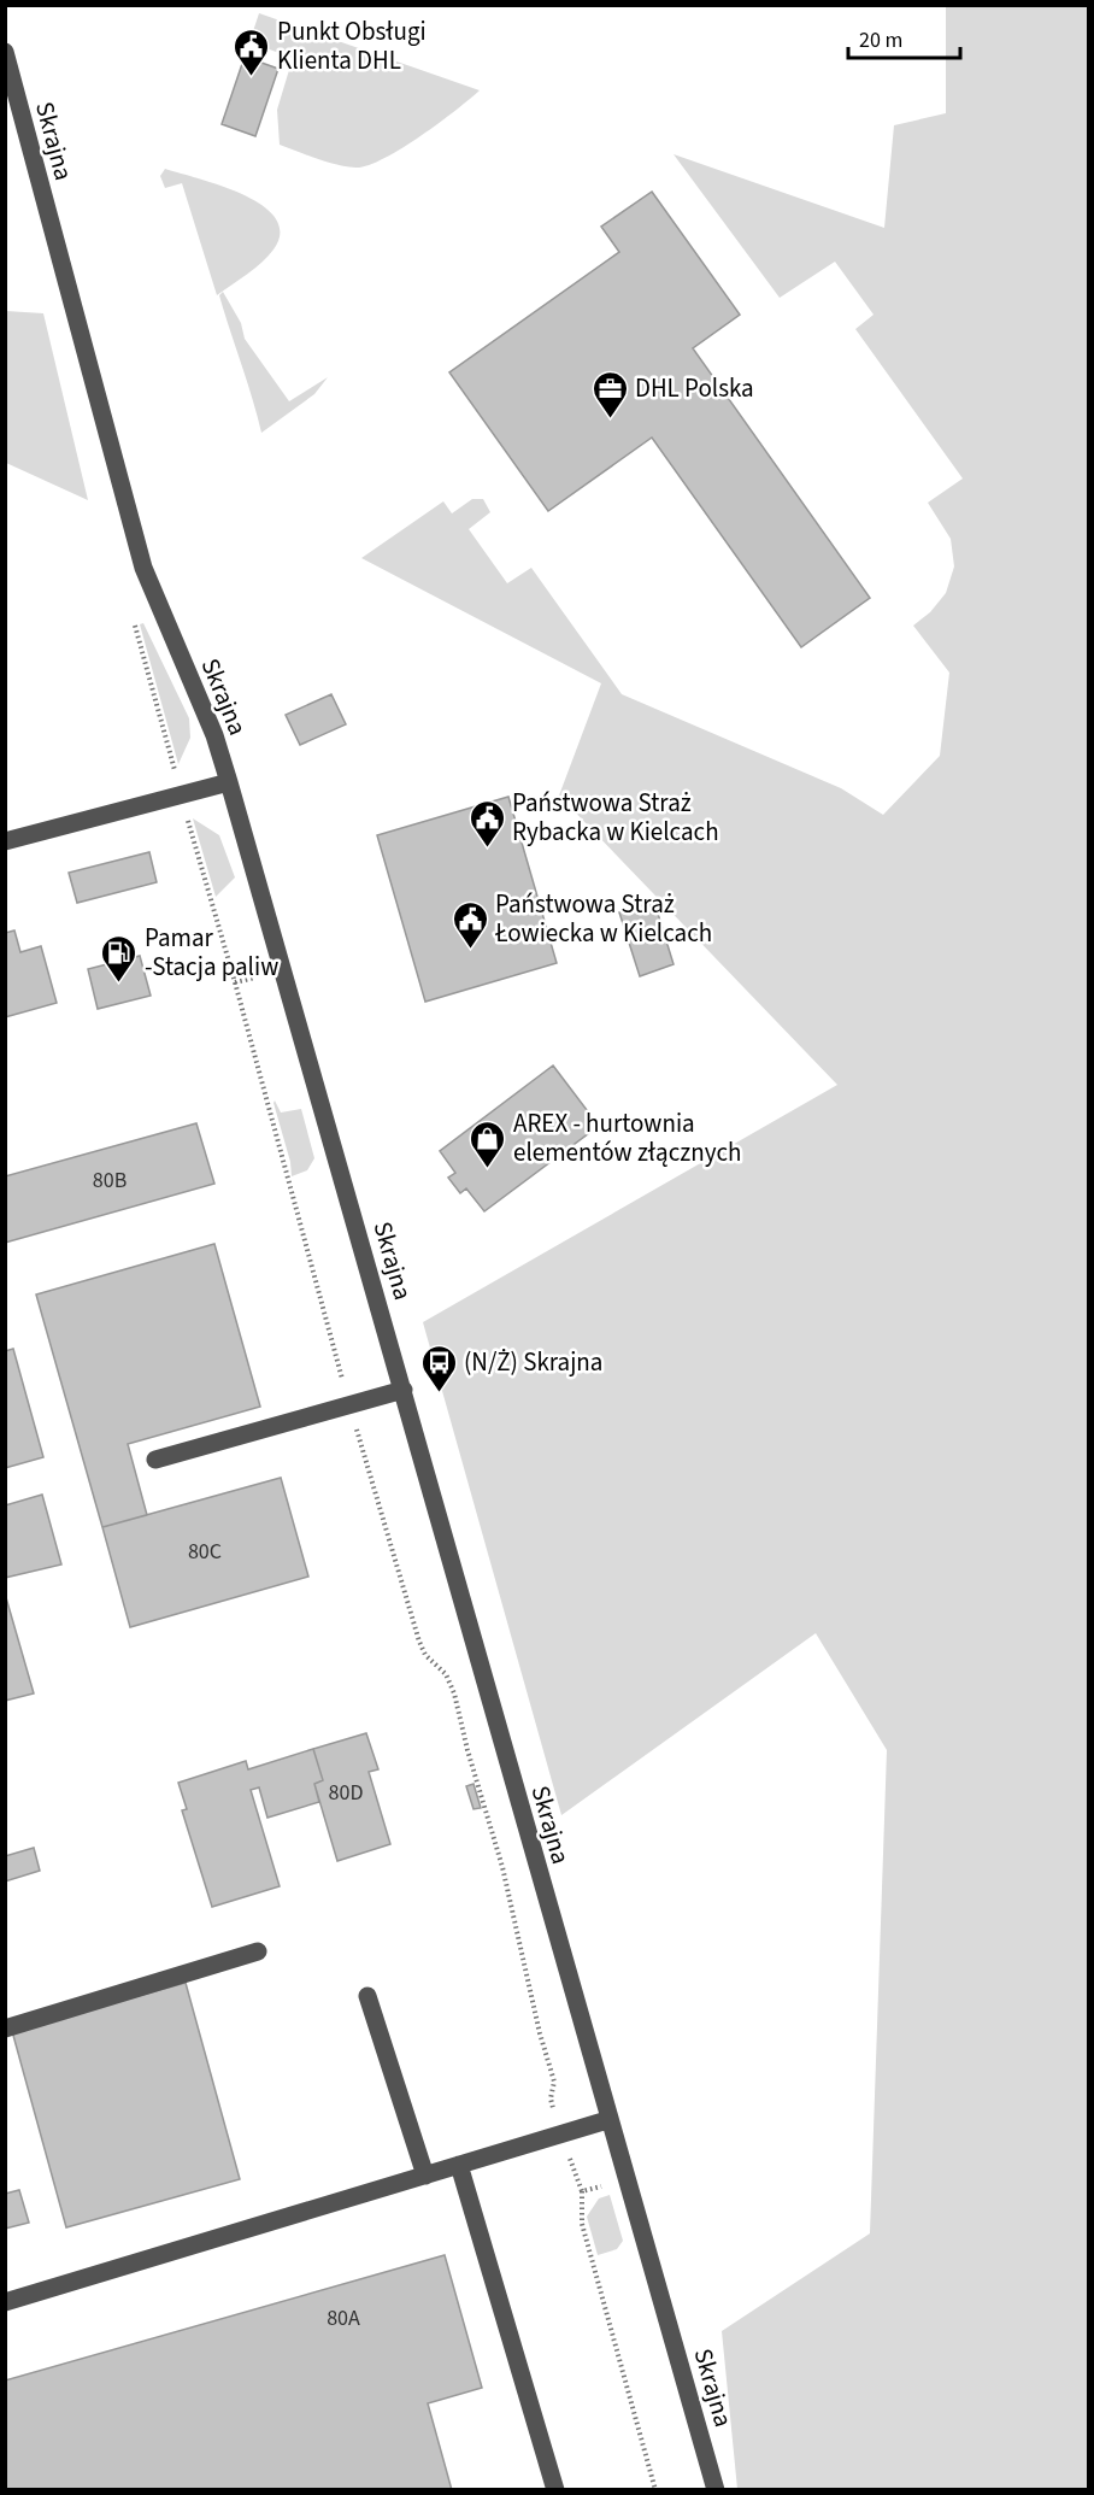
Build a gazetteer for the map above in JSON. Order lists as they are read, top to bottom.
{
  "streets": {
    "street": ["Skrajna"]
  },
  "places": {
    "public building": ["Punkt Obsługi Klienta DHL", "Państwowa Straż Rybacka w Kielcach", "Państwowa Straż Łowiecka w Kielcach"],
    "office": ["DHL Polska"],
    "fuel station": ["Pamar -Stacja paliw"],
    "shop": ["AREX - hurtownia elementów złącznych"],
    "bus stop": ["(N/Ż) Skrajna"]
  },
  "house_numbers": [
    "80B",
    "80C",
    "80D",
    "80A"
  ],
  "scale_bar": "20 m"
}
